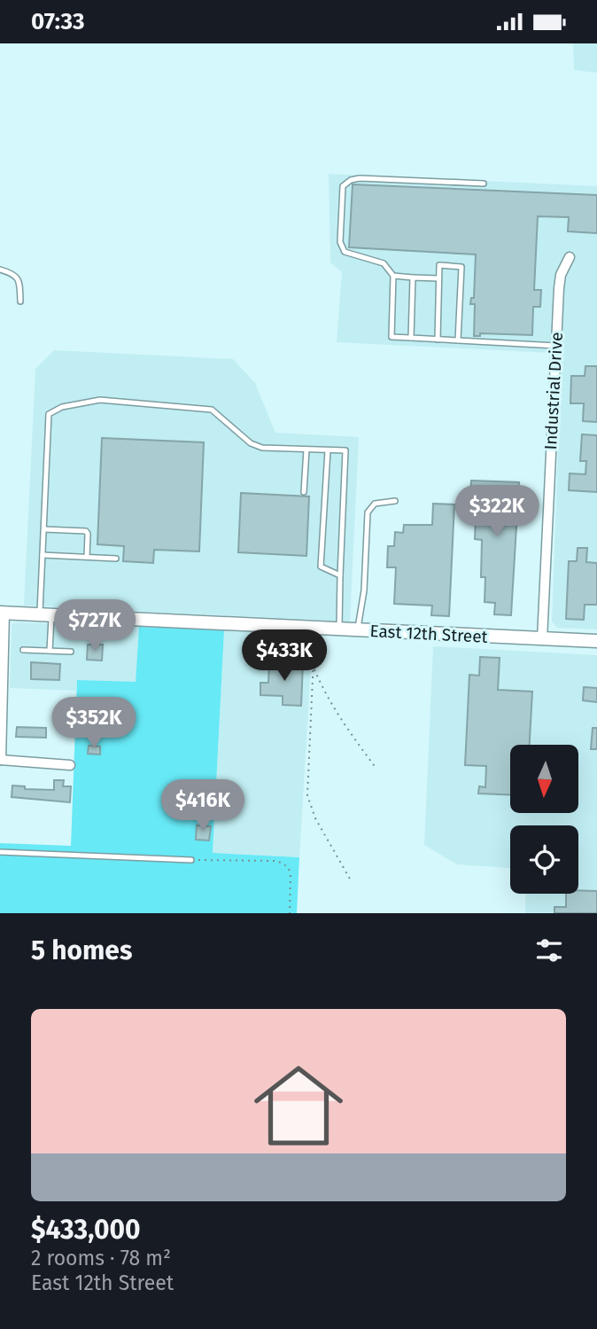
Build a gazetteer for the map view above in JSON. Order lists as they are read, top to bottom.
{
  "streets": {
    "street": ["Industrial Drive", "East 12th Street"]
  },
  "crossings": [
    ["Industrial Drive", "East 12th Street"]
  ],
  "north": "bottom",
  "page": {
    "status": "07:33",
    "price": [
      "$322K",
      "$727K",
      "$433K",
      "$352K",
      "$416K"
    ],
    "heading": "5 homes",
    "list": [
      {
        "name": "$433,000",
        "note": "2 rooms · 78 m² · East 12th Street"
      }
    ]
  }
}
